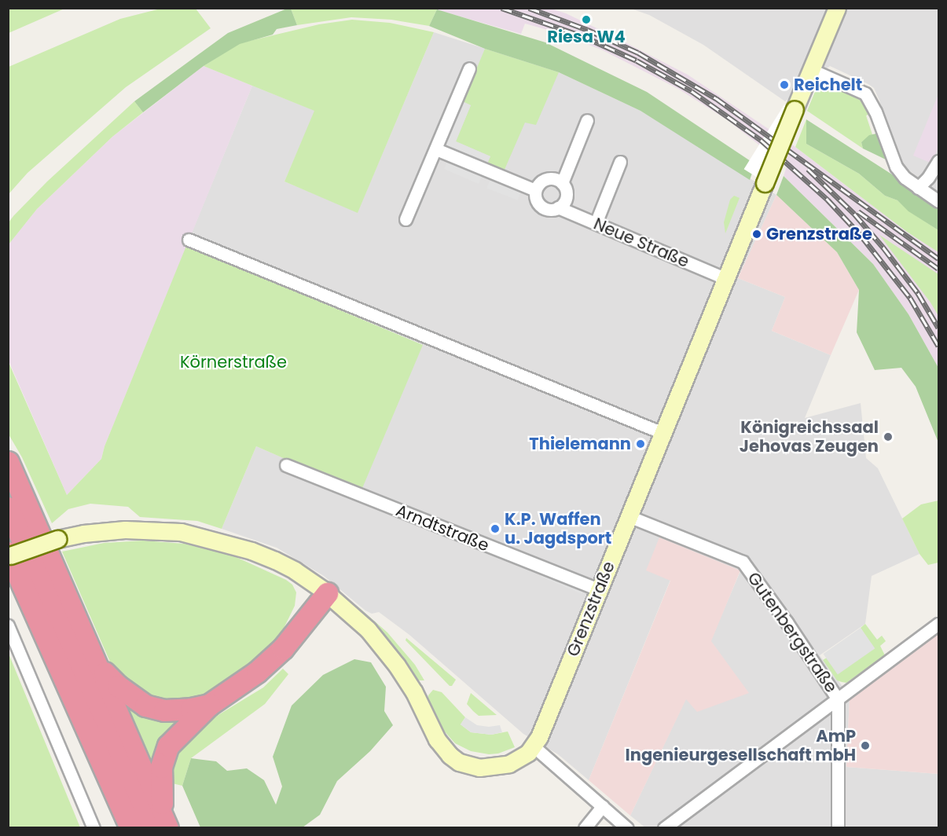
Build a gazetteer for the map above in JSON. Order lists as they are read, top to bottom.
{
  "streets": {
    "street": [
      "Neue Straße",
      "Arndtstraße",
      "Grenzstraße",
      "Gutenbergstraße"
    ]
  },
  "crossings": [
    ["Neue Straße", "Grenzstraße"],
    ["Arndtstraße", "Grenzstraße"],
    ["Grenzstraße", "Gutenbergstraße"]
  ],
  "parks": ["Körnerstraße"],
  "places": [
    "Riesa W4",
    "Reichelt",
    "Grenzstraße",
    "Königreichssaal Jehovas Zeugen",
    "Thielemann",
    "K.P. Waffen u. Jagdsport",
    "AmP Ingenieurgesellschaft mbH"
  ]
}
